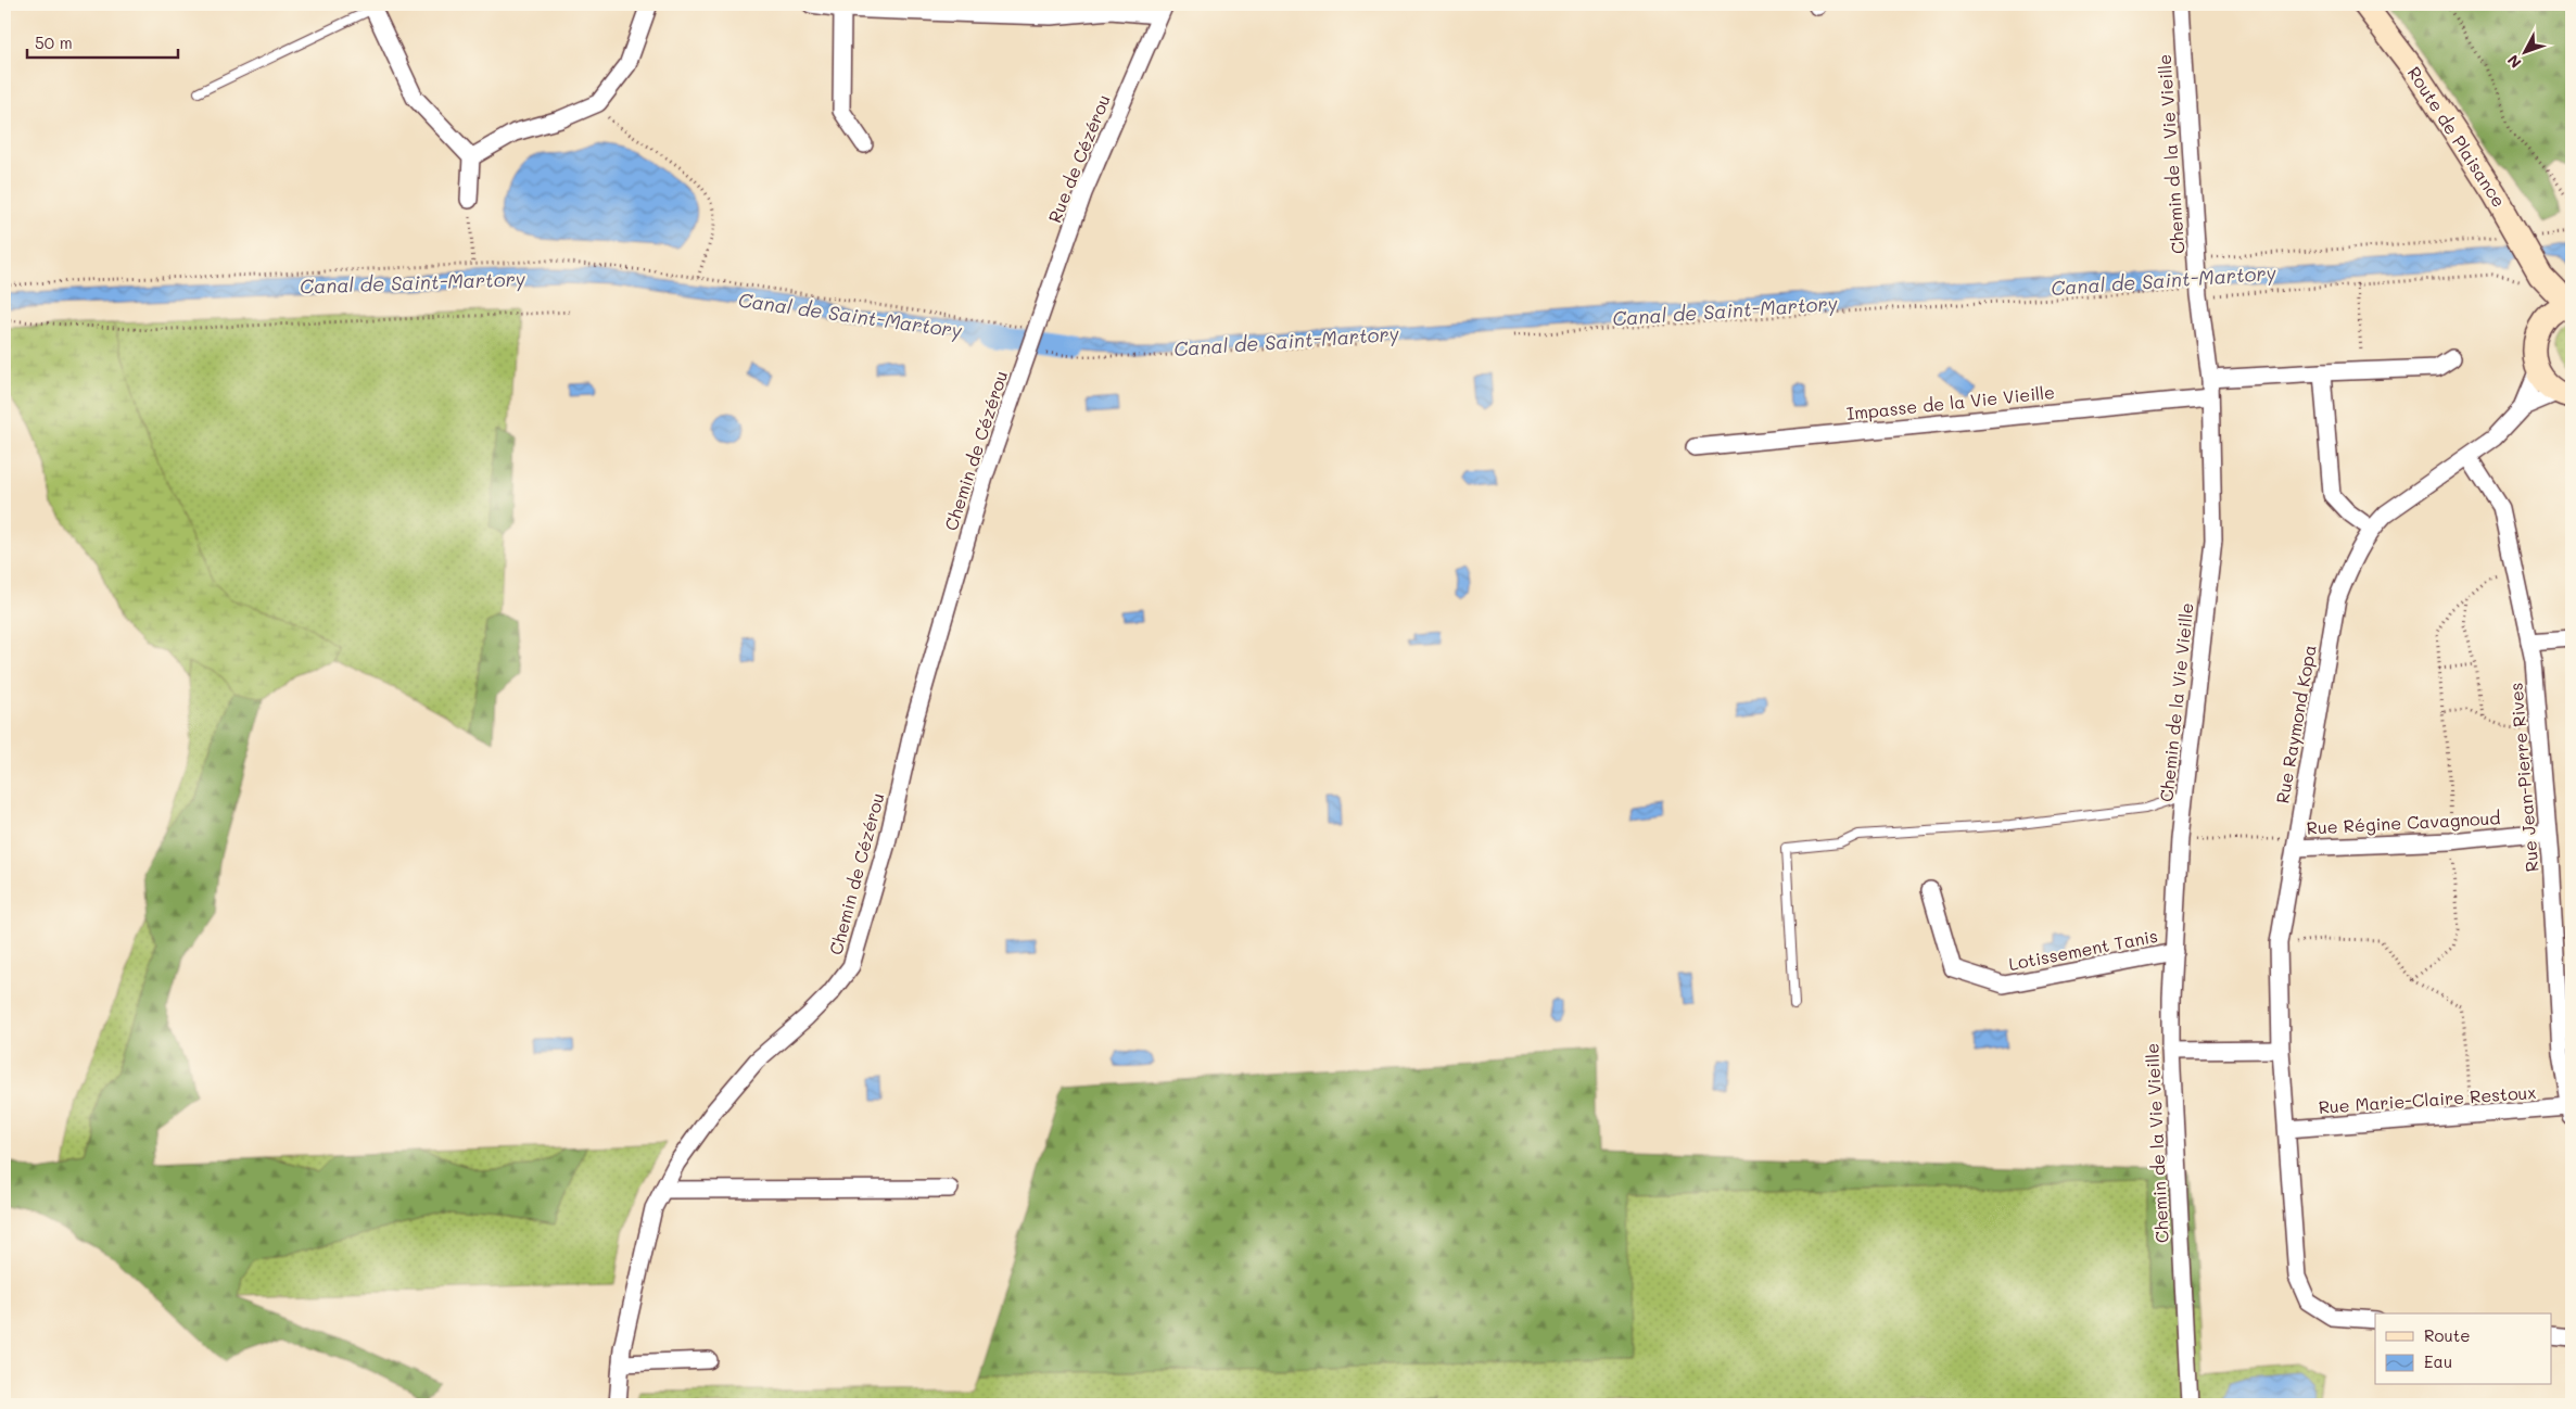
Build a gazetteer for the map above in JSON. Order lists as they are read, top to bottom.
{
  "streets": {
    "main road": ["Route de Plaisance"],
    "street": [
      "Chemin de la Vie Vieille",
      "Rue de Cézérou",
      "Impasse de la Vie Vieille",
      "Chemin de Cézérou",
      "Rue Raymond Kopa",
      "Rue Jean-Pierre Rives",
      "Rue Régine Cavagnoud",
      "Lotissement Tanis",
      "Rue Marie-Claire Restoux"
    ]
  },
  "crossings": [
    ["Chemin de la Vie Vieille", "Impasse de la Vie Vieille"],
    ["Chemin de la Vie Vieille", "Lotissement Tanis"],
    ["Rue de Cézérou", "Chemin de Cézérou"],
    ["Rue Raymond Kopa", "Rue Jean-Pierre Rives"],
    ["Rue Raymond Kopa", "Rue Régine Cavagnoud"],
    ["Rue Raymond Kopa", "Rue Marie-Claire Restoux"],
    ["Rue Jean-Pierre Rives", "Rue Régine Cavagnoud"],
    ["Rue Jean-Pierre Rives", "Rue Marie-Claire Restoux"]
  ],
  "water": ["Canal de Saint-Martory"],
  "legend": ["Route", "Eau"],
  "scale_bar": "50 m",
  "north": "bottom left"
}
